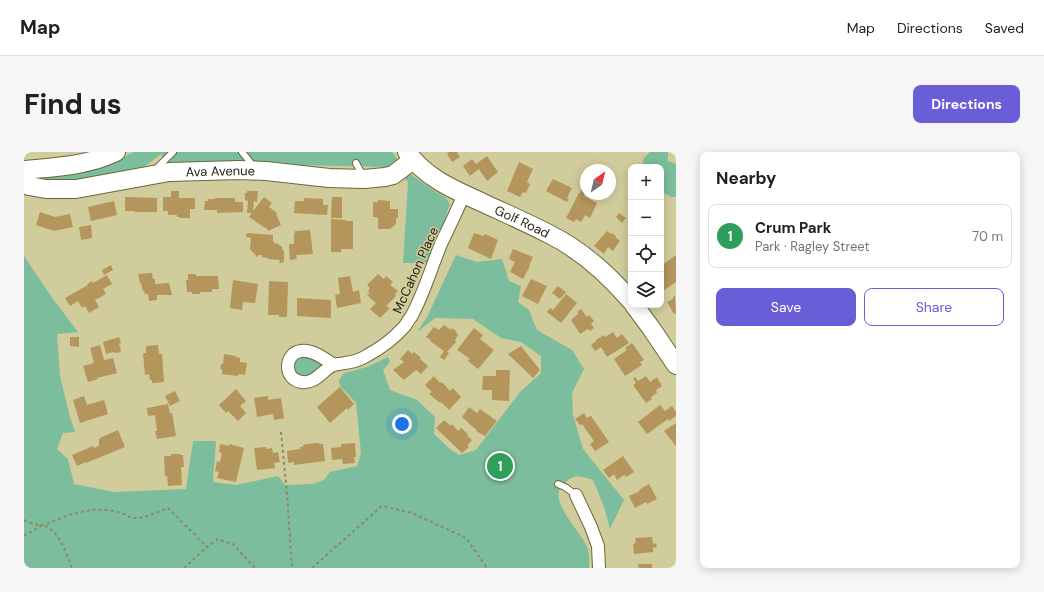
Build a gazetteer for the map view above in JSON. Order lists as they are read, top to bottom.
{
  "streets": {
    "street": ["Ava Avenue", "Golf Road", "McCahon Place"]
  },
  "crossings": [
    ["Ava Avenue", "Golf Road"],
    ["Golf Road", "McCahon Place"]
  ],
  "north": "top right",
  "page": {
    "header": "Map",
    "nav": ["Map", "Directions", "Saved"],
    "buttons": [
      "Directions",
      ["Save", "Share"]
    ],
    "title": "Find us",
    "heading": "Nearby",
    "map_buttons": ["+", "−"],
    "list": [
      {
        "mark": "1",
        "name": "Crum Park",
        "note": "Park · Ragley Street",
        "value": "70 m"
      }
    ],
    "pins": "1"
  }
}
